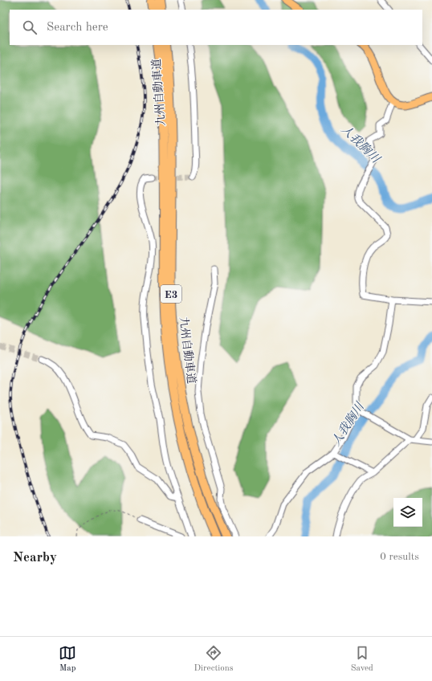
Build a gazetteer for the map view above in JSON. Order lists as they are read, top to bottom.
{
  "streets": {
    "highway": ["九州自動車道", "E3"]
  },
  "water": ["人我胸川"],
  "page": {
    "search": "Search here",
    "heading": ["Nearby", "0 results"],
    "nav": ["Map", "Directions", "Saved"]
  }
}
